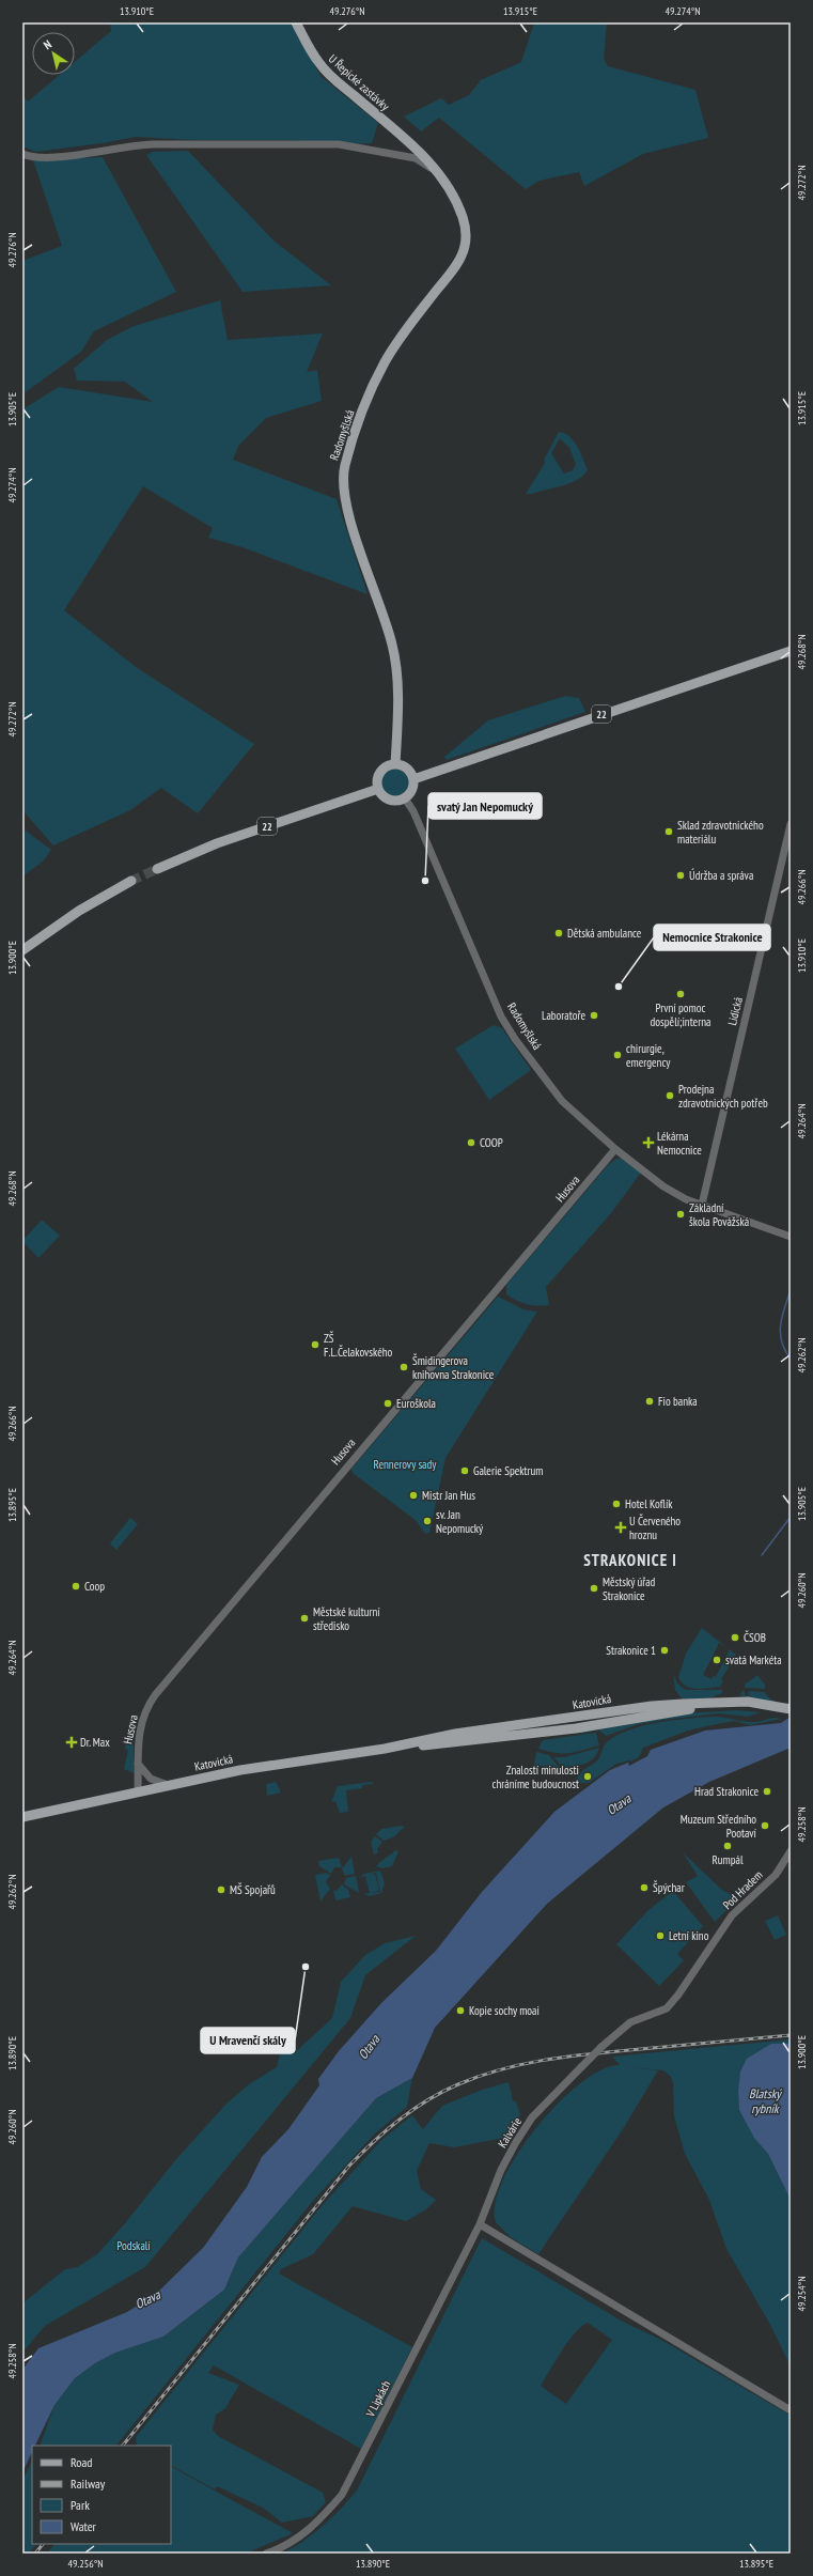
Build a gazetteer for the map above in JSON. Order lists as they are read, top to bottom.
{
  "streets": {
    "main road": [
      "U Řepické zastávky",
      "Radomyšlská",
      "22",
      "Katovická"
    ],
    "street": [
      "Lidická",
      "Husova",
      "Pod Hradem",
      "Kalvárie",
      "V Lipkách"
    ]
  },
  "crossings": [
    ["U Řepické zastávky", "Radomyšlská"],
    ["Radomyšlská", "22"],
    ["Radomyšlská", "Lidická"],
    ["Radomyšlská", "Husova"],
    ["Husova", "Katovická"],
    ["Pod Hradem", "Kalvárie"],
    ["Kalvárie", "V Lipkách"]
  ],
  "districts": ["STRAKONICE I"],
  "water": ["Otava", "Blatský rybník"],
  "parks": ["Rennerovy sady", "Podskalí"],
  "places": {
    "other": [
      "Sklad zdravotnického materiálu",
      "Údržba a správa",
      "svatý Jan Nepomucký",
      "Dětská ambulance",
      "Nemocnice Strakonice",
      "První pomoc dospělí;interna",
      "Laboratoře",
      "chirurgie, emergency",
      "Prodejna zdravotnických potřeb",
      "COOP",
      "Základní škola Povážská",
      "ZŠ F.L.Čelakovského",
      "Šmidingerova knihovna Strakonice",
      "Fio banka",
      "Euroškola",
      "Galerie Spektrum",
      "Mistr Jan Hus",
      "Hotel Koflík",
      "sv. Jan Nepomucký",
      "Coop",
      "Městský úřad Strakonice",
      "Městské kulturní středisko",
      "ČSOB",
      "Strakonice 1",
      "svatá Markéta",
      "Znalostí minulosti chráníme budoucnost",
      "Hrad Strakonice",
      "Muzeum Středního Pootaví",
      "Rumpál",
      "Špýchar",
      "MŠ Spojařů",
      "Letní kino",
      "U Mravenčí skály",
      "Kopie sochy moai"
    ],
    "health": ["Lékárna Nemocnice", "U Červeného hroznu", "Dr. Max"]
  },
  "legend": [
    "Road",
    "Railway",
    "Park",
    "Water"
  ],
  "north": "top left",
  "coordinates": [
    "13.910°E",
    "49.276°N",
    "13.915°E",
    "49.274°N",
    "49.272°N",
    "13.905°E",
    "49.268°N",
    "49.266°N",
    "13.900°E",
    "49.264°N",
    "49.262°N",
    "13.895°E",
    "49.260°N",
    "49.258°N",
    "13.890°E",
    "49.254°N",
    "49.256°N"
  ]
}
